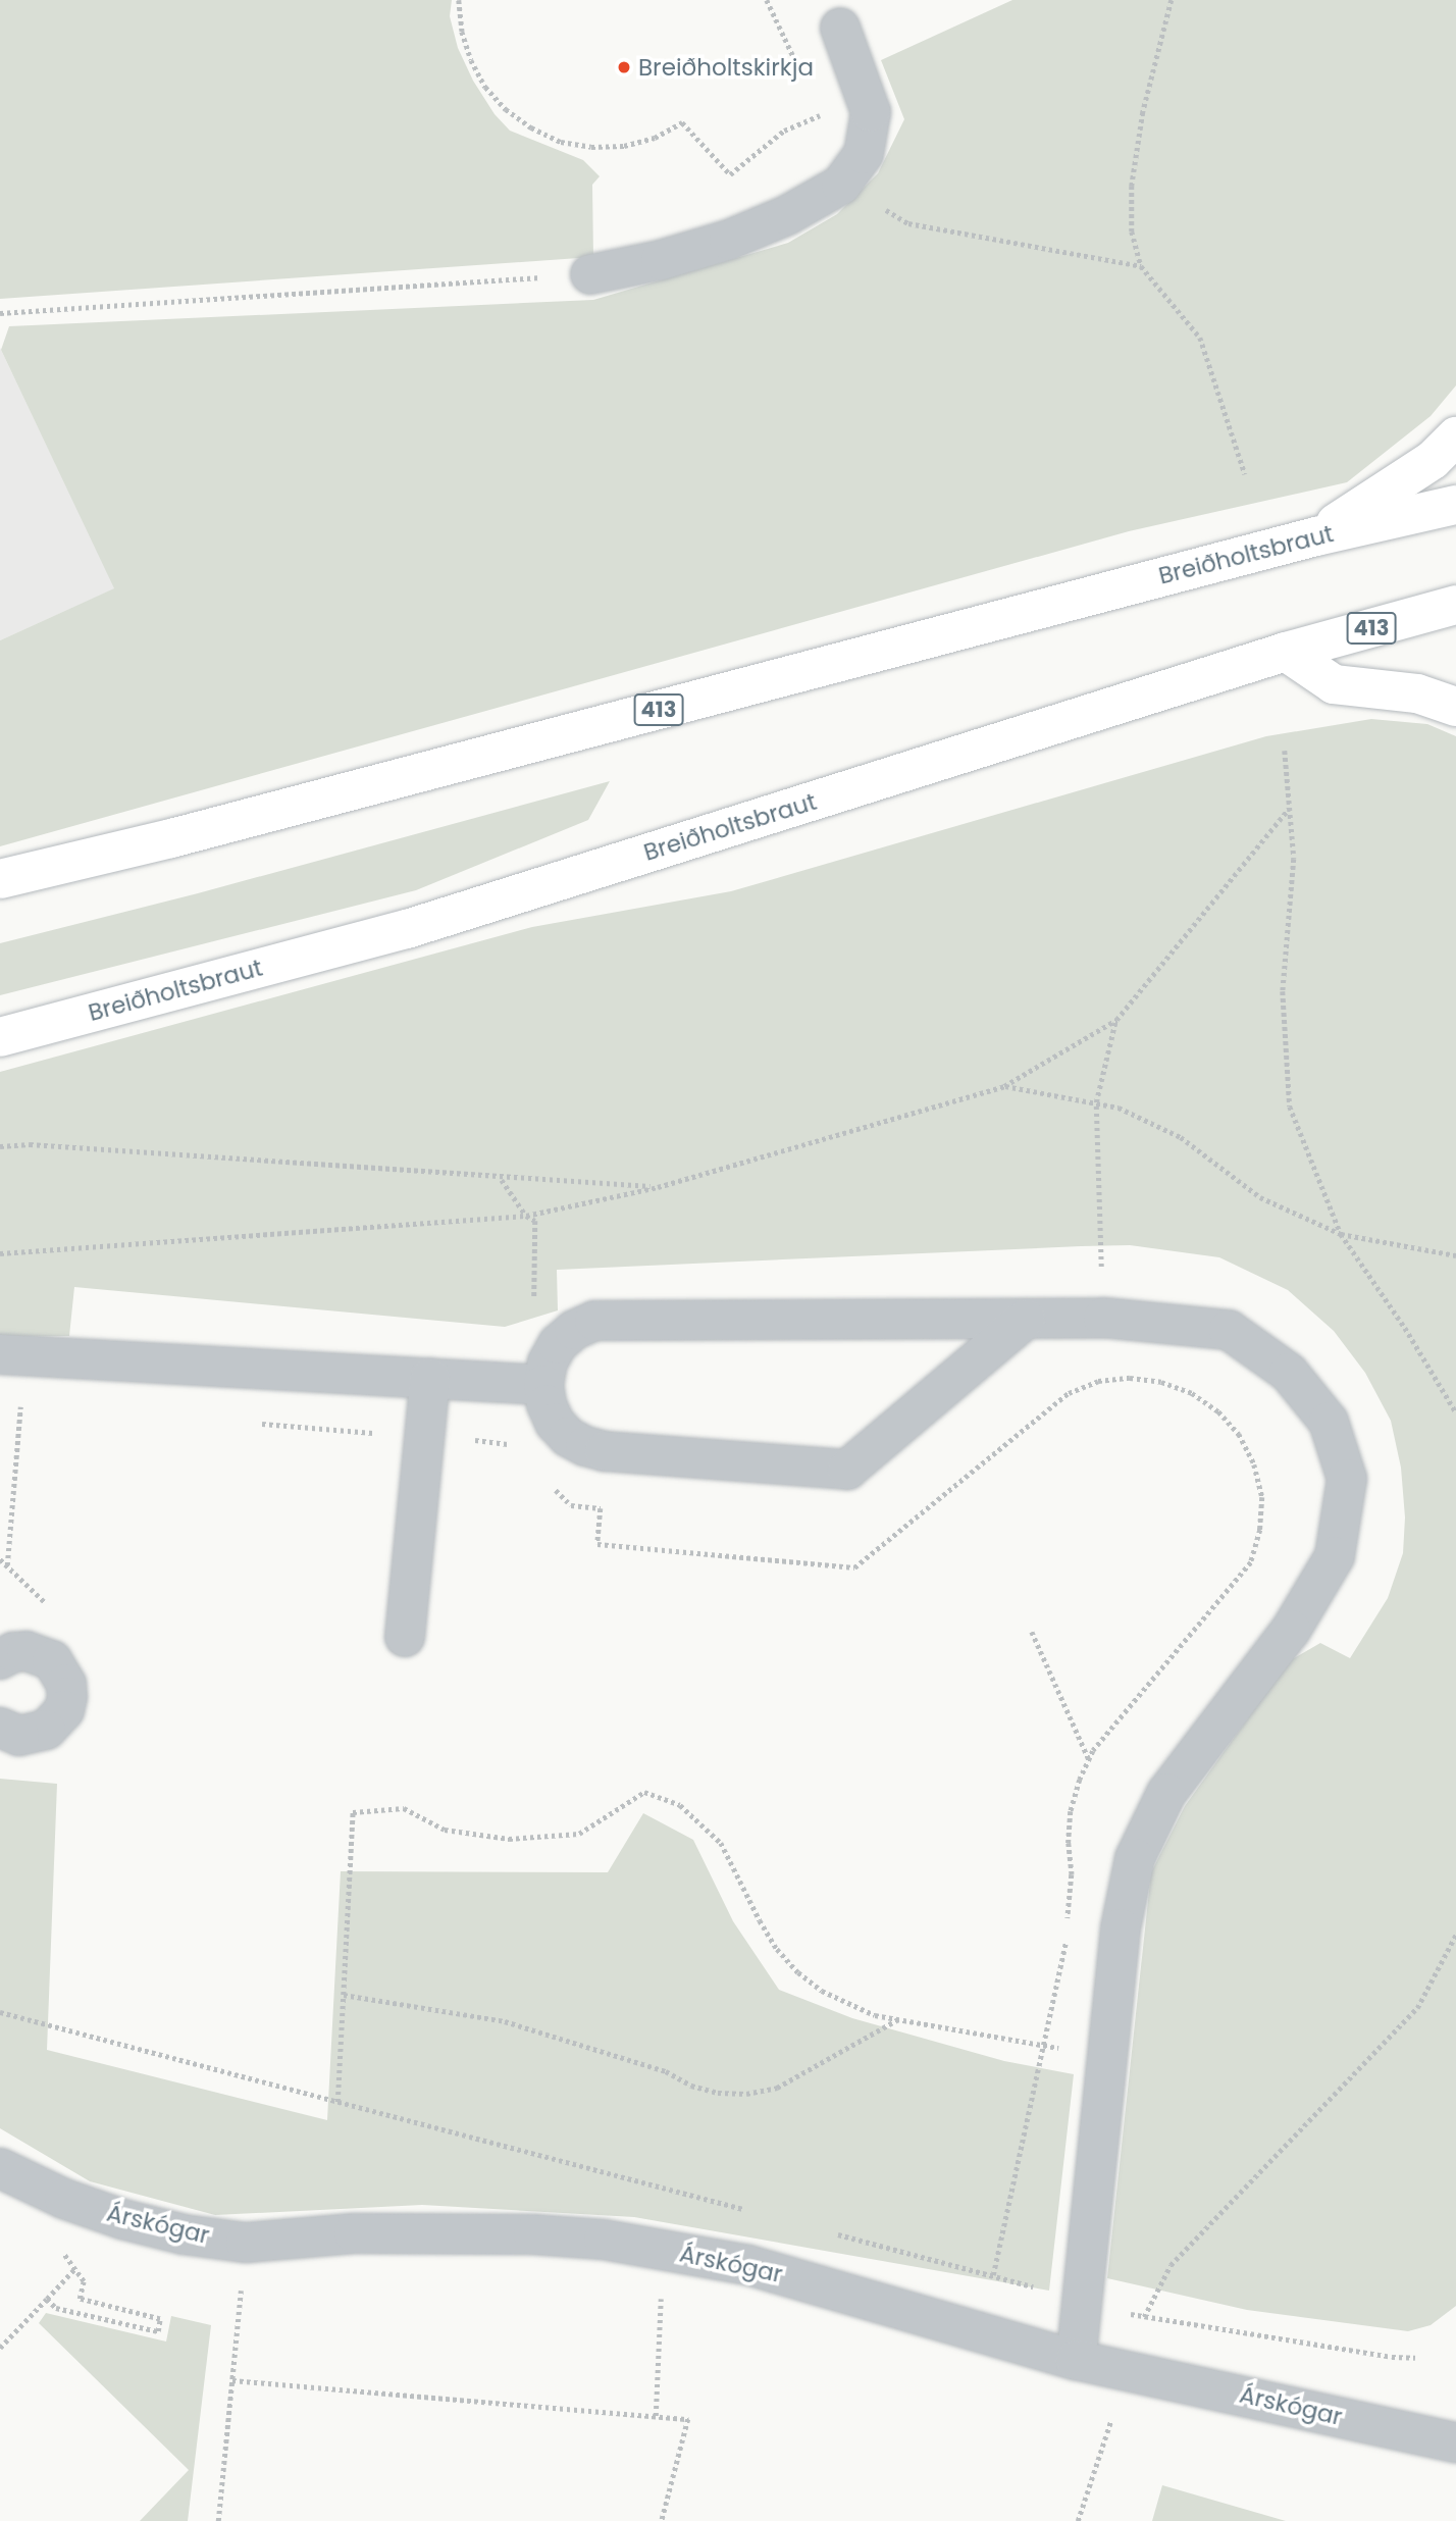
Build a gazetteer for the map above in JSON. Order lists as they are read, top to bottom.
{
  "streets": {
    "main road": ["Breiðholtsbraut", "413"],
    "street": ["Árskógar"]
  },
  "places": ["Breiðholtskirkja"]
}
